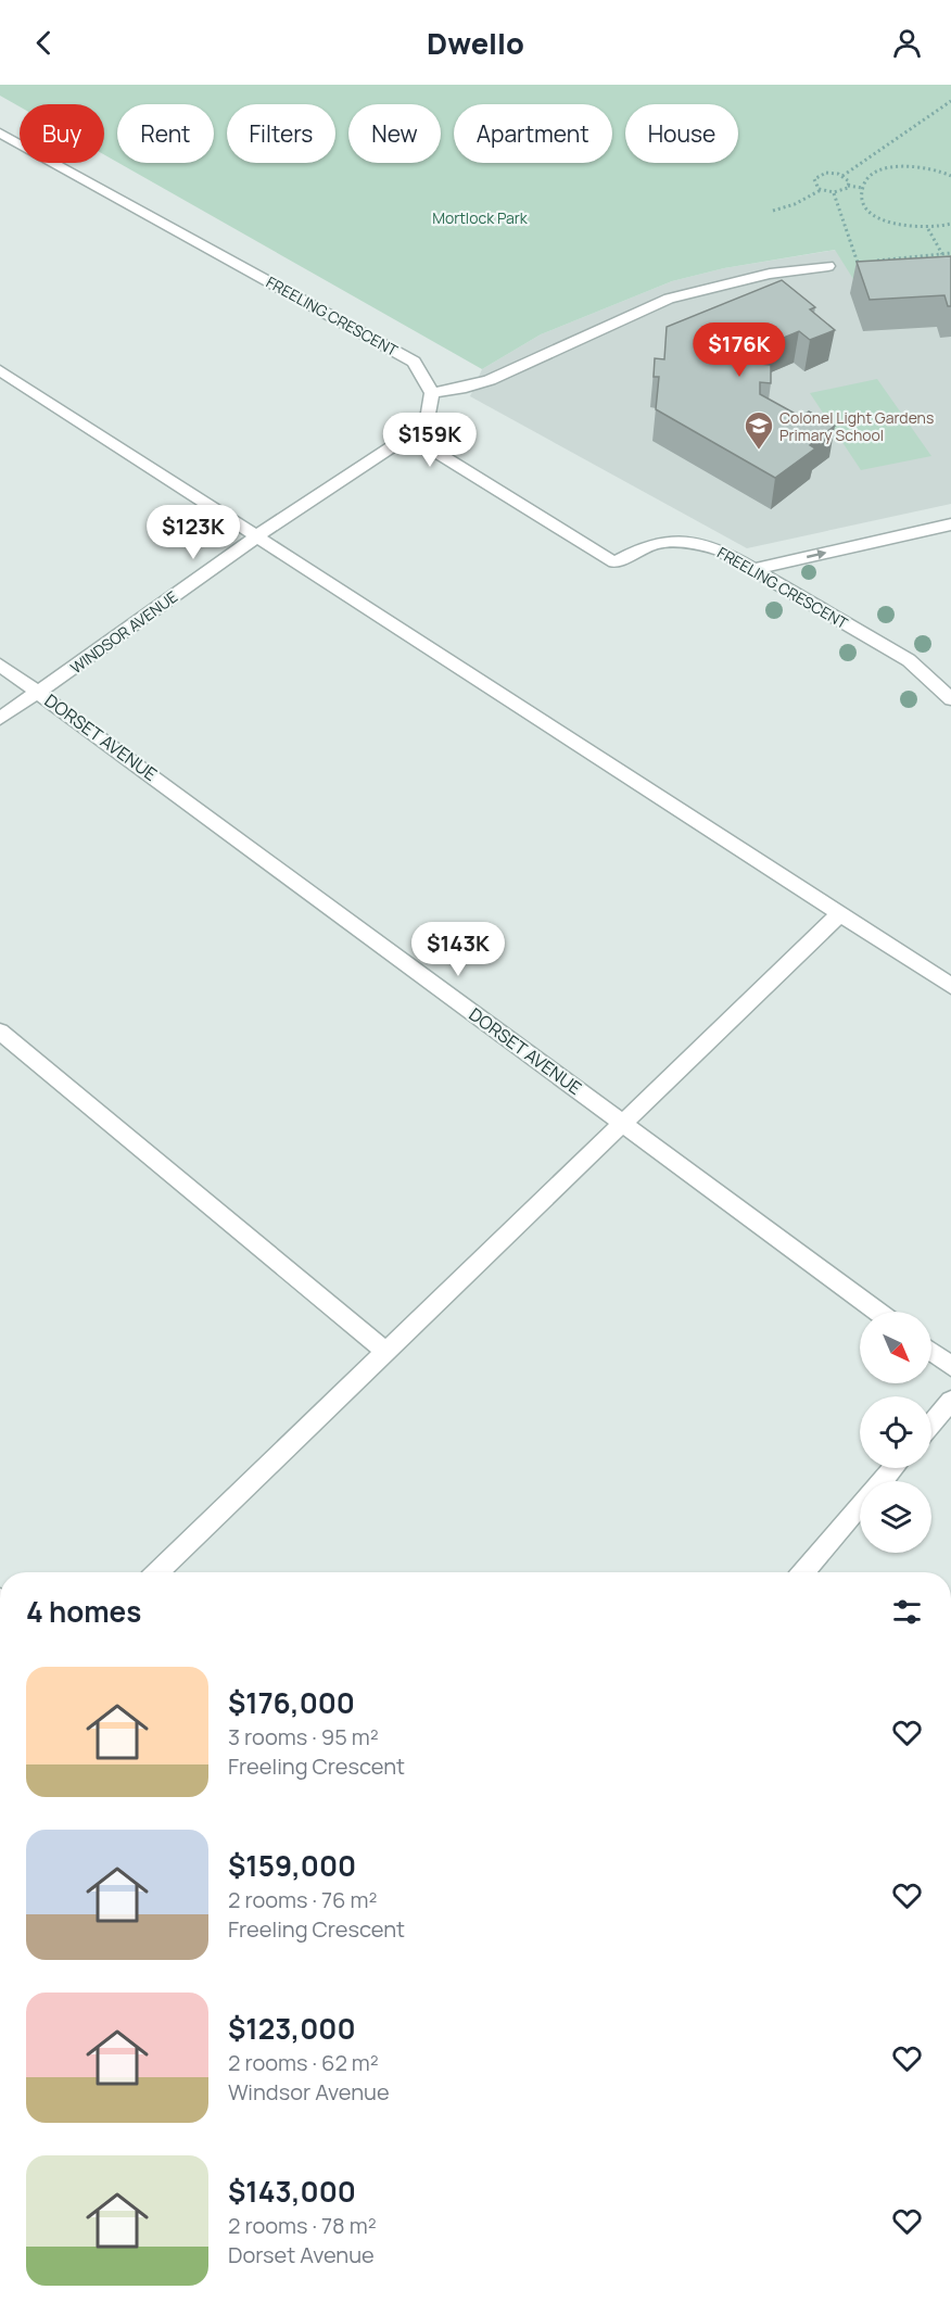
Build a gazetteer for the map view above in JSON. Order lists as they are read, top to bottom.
{
  "streets": {
    "street": ["FREELING CRESCENT", "WINDSOR AVENUE", "DORSET AVENUE"]
  },
  "crossings": [
    ["FREELING CRESCENT", "WINDSOR AVENUE"],
    ["WINDSOR AVENUE", "DORSET AVENUE"]
  ],
  "parks": ["Mortlock Park"],
  "places": {
    "school or university": ["Colonel Light Gardens Primary School"]
  },
  "north": "bottom right",
  "page": {
    "header": "Dwello",
    "chip": [
      "Buy",
      "Rent",
      "Filters",
      "New",
      "Apartment",
      "House"
    ],
    "price": [
      "$176K",
      "$159K",
      "$123K",
      "$143K"
    ],
    "heading": "4 homes",
    "list": [
      {
        "name": "$176,000",
        "note": "3 rooms · 95 m² · Freeling Crescent"
      },
      {
        "name": "$159,000",
        "note": "2 rooms · 76 m² · Freeling Crescent"
      },
      {
        "name": "$123,000",
        "note": "2 rooms · 62 m² · Windsor Avenue"
      },
      {
        "name": "$143,000",
        "note": "2 rooms · 78 m² · Dorset Avenue"
      }
    ]
  }
}
